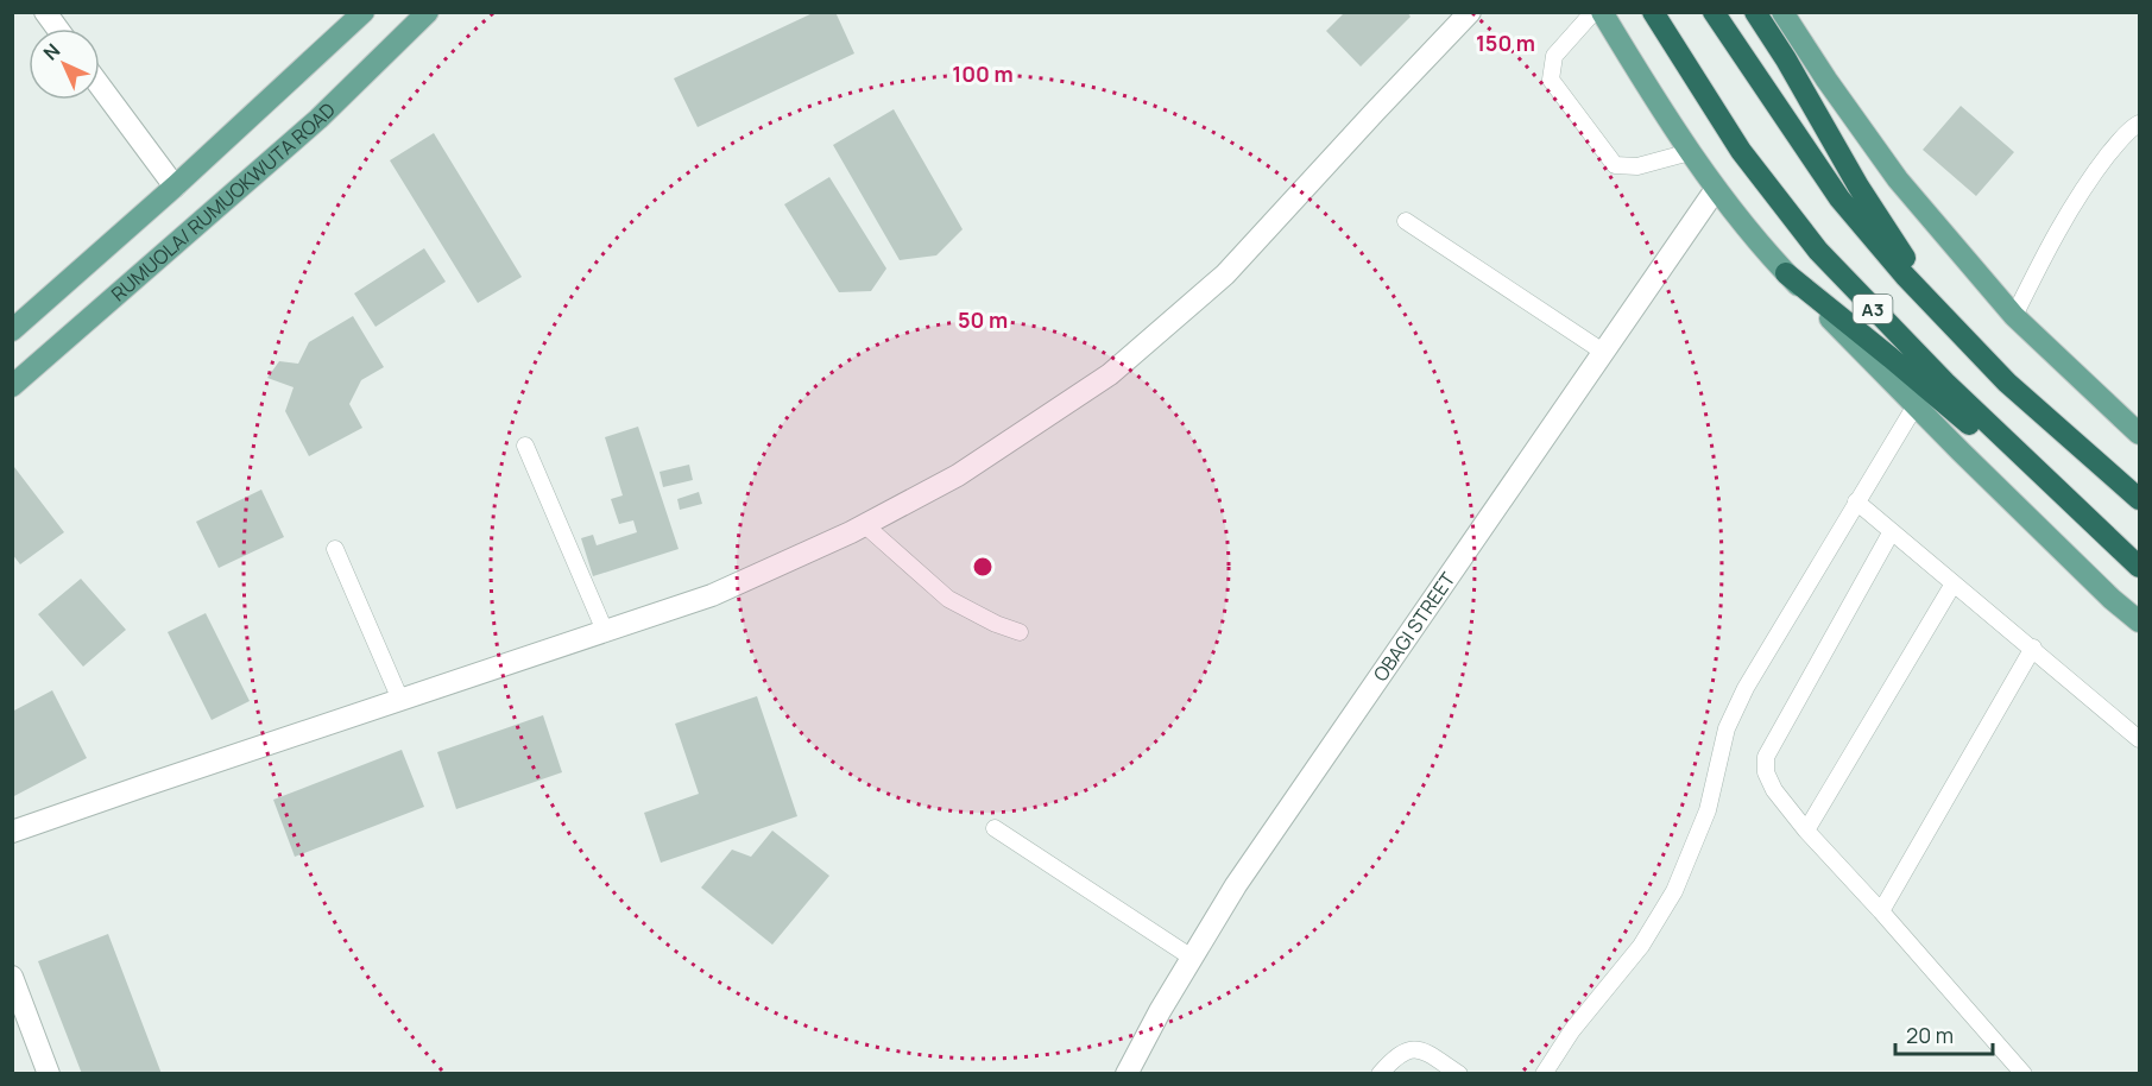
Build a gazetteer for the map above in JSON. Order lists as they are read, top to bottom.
{
  "streets": {
    "highway": ["A3"],
    "main road": ["RUMUOLA/ RUMUOKWUTA ROAD"],
    "street": ["OBAGI STREET"]
  },
  "scale_bar": "20 m",
  "north": "top left",
  "rings": ["150 m", "100 m", "50 m"]
}
